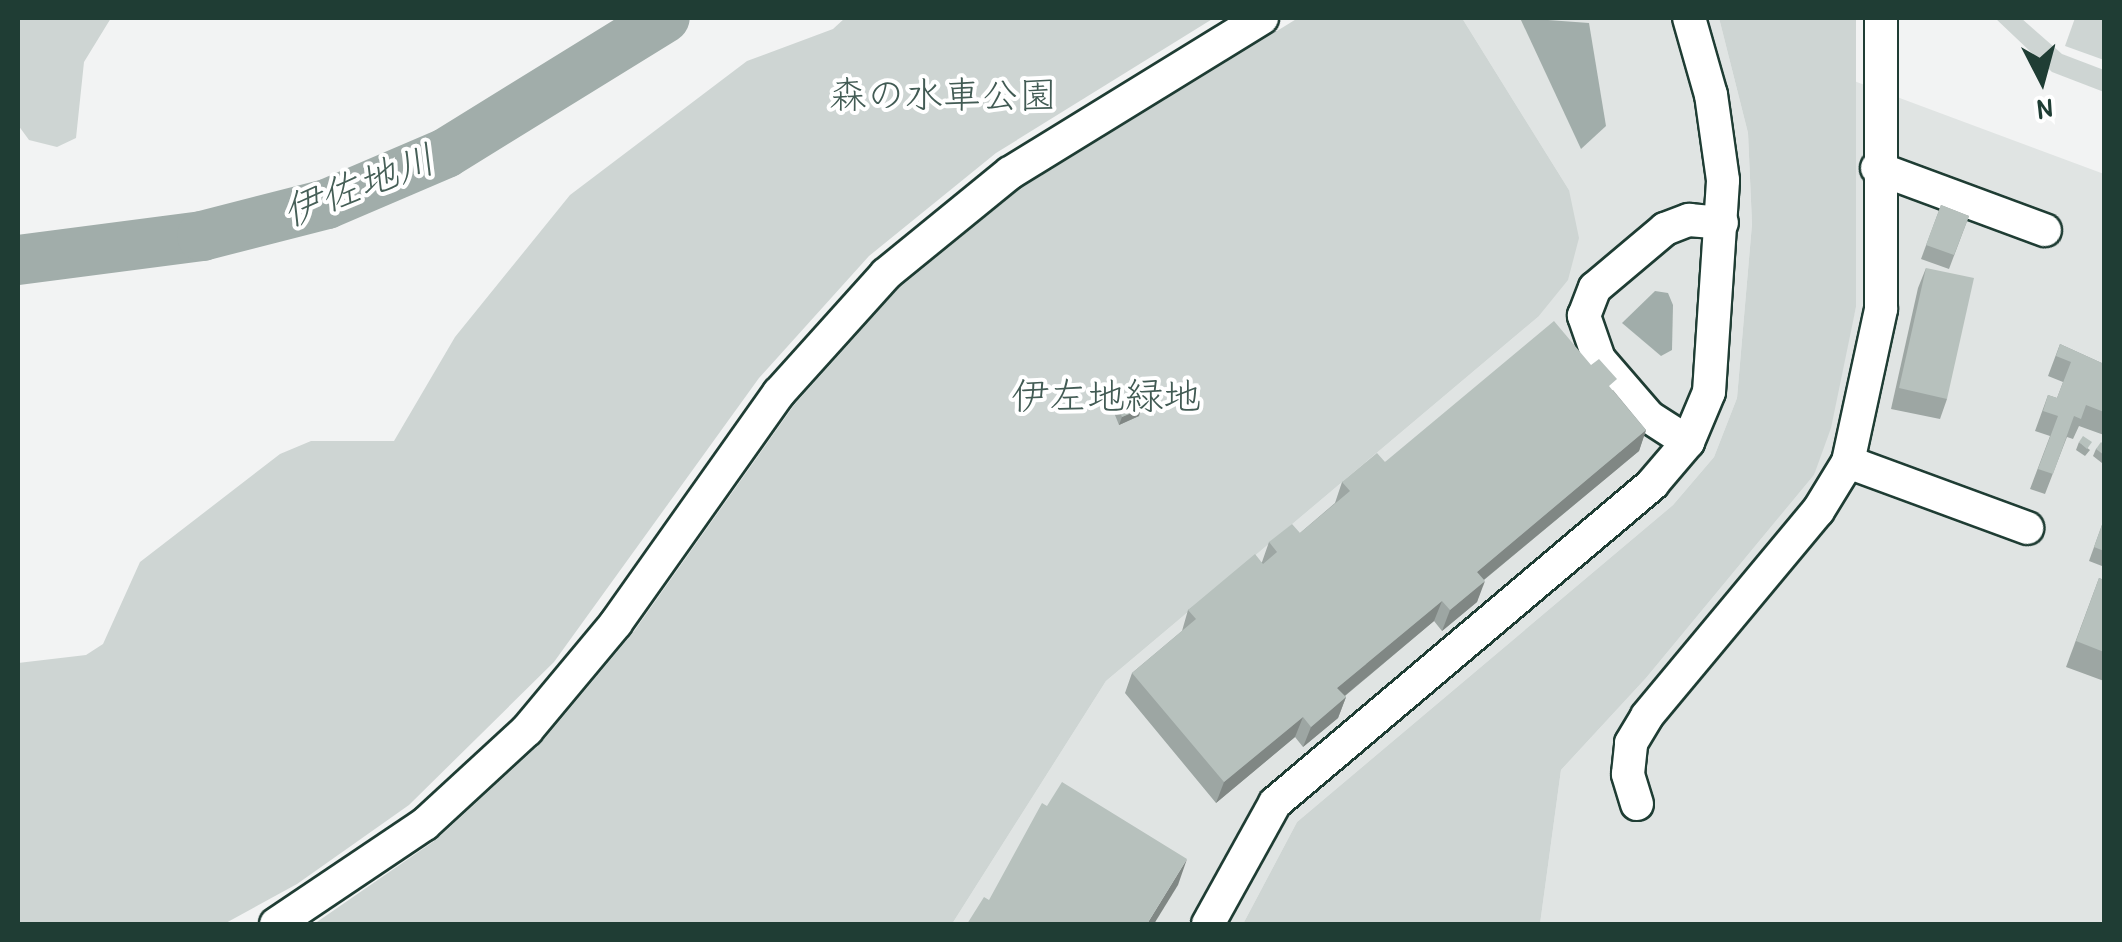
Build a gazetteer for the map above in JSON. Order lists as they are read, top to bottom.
{
  "water": ["伊佐地川"],
  "parks": ["森の水車公園", "伊左地緑地"],
  "north": "bottom"
}
